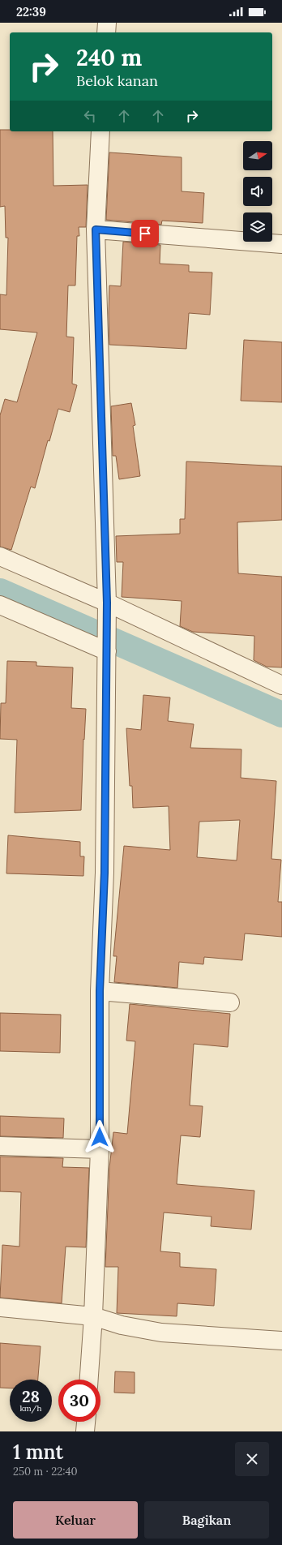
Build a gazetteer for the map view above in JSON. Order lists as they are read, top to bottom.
{
  "north": "right",
  "page": {
    "status": "22:39",
    "turn": ["240 m", "Belok kanan"],
    "speed": "28 km/h",
    "limit": "30",
    "heading": ["1 mnt", "250 m · 22:40"],
    "buttons": ["Keluar", "Bagikan"]
  }
}
